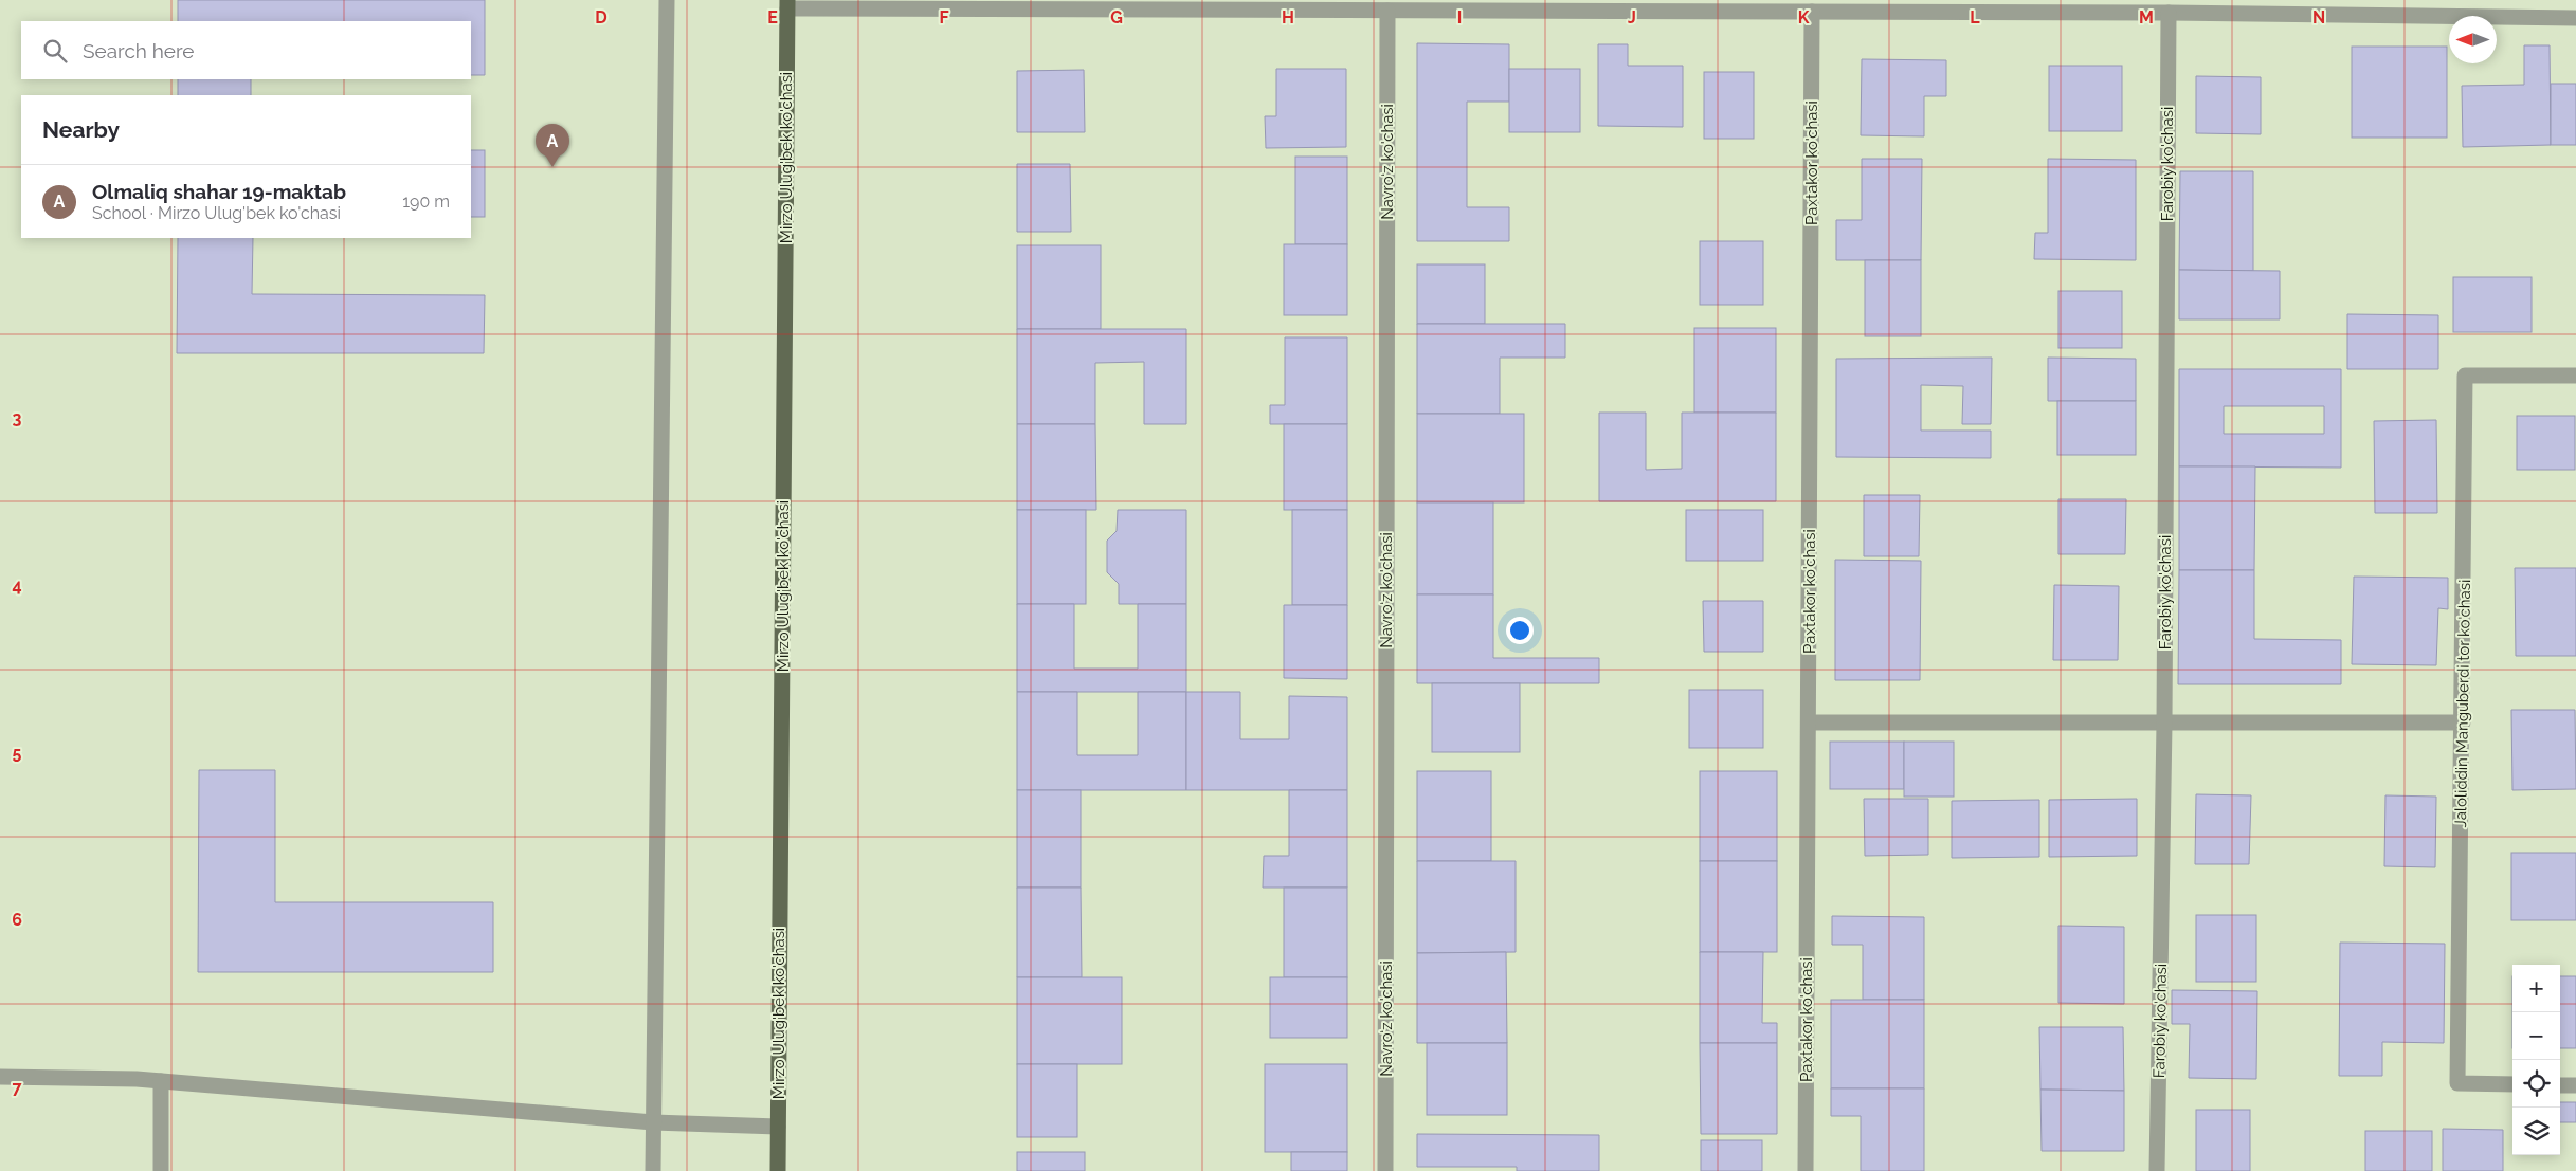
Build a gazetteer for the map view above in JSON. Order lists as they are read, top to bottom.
{
  "streets": {
    "main road": ["Mirzo Ulug'bek ko'chasi"],
    "street": [
      "Navro‘z ko'chasi",
      "Paxtakor ko'chasi",
      "Farobiy ko'chasi",
      "Jaloliddin Manguberdi tor ko'chasi"
    ]
  },
  "north": "left",
  "page": {
    "search": "Search here",
    "heading": "Nearby",
    "pins": "A",
    "list": [
      {
        "mark": "A",
        "name": "Olmaliq shahar 19-maktab",
        "note": "School · Mirzo Ulug'bek ko'chasi",
        "value": "190 m"
      }
    ],
    "map_buttons": ["+", "−"]
  },
  "grid": {
    "columns": [
      "D",
      "E",
      "F",
      "G",
      "H",
      "I",
      "J",
      "K",
      "L",
      "M",
      "N"
    ],
    "rows": [
      "3",
      "4",
      "5",
      "6",
      "7"
    ]
  }
}
